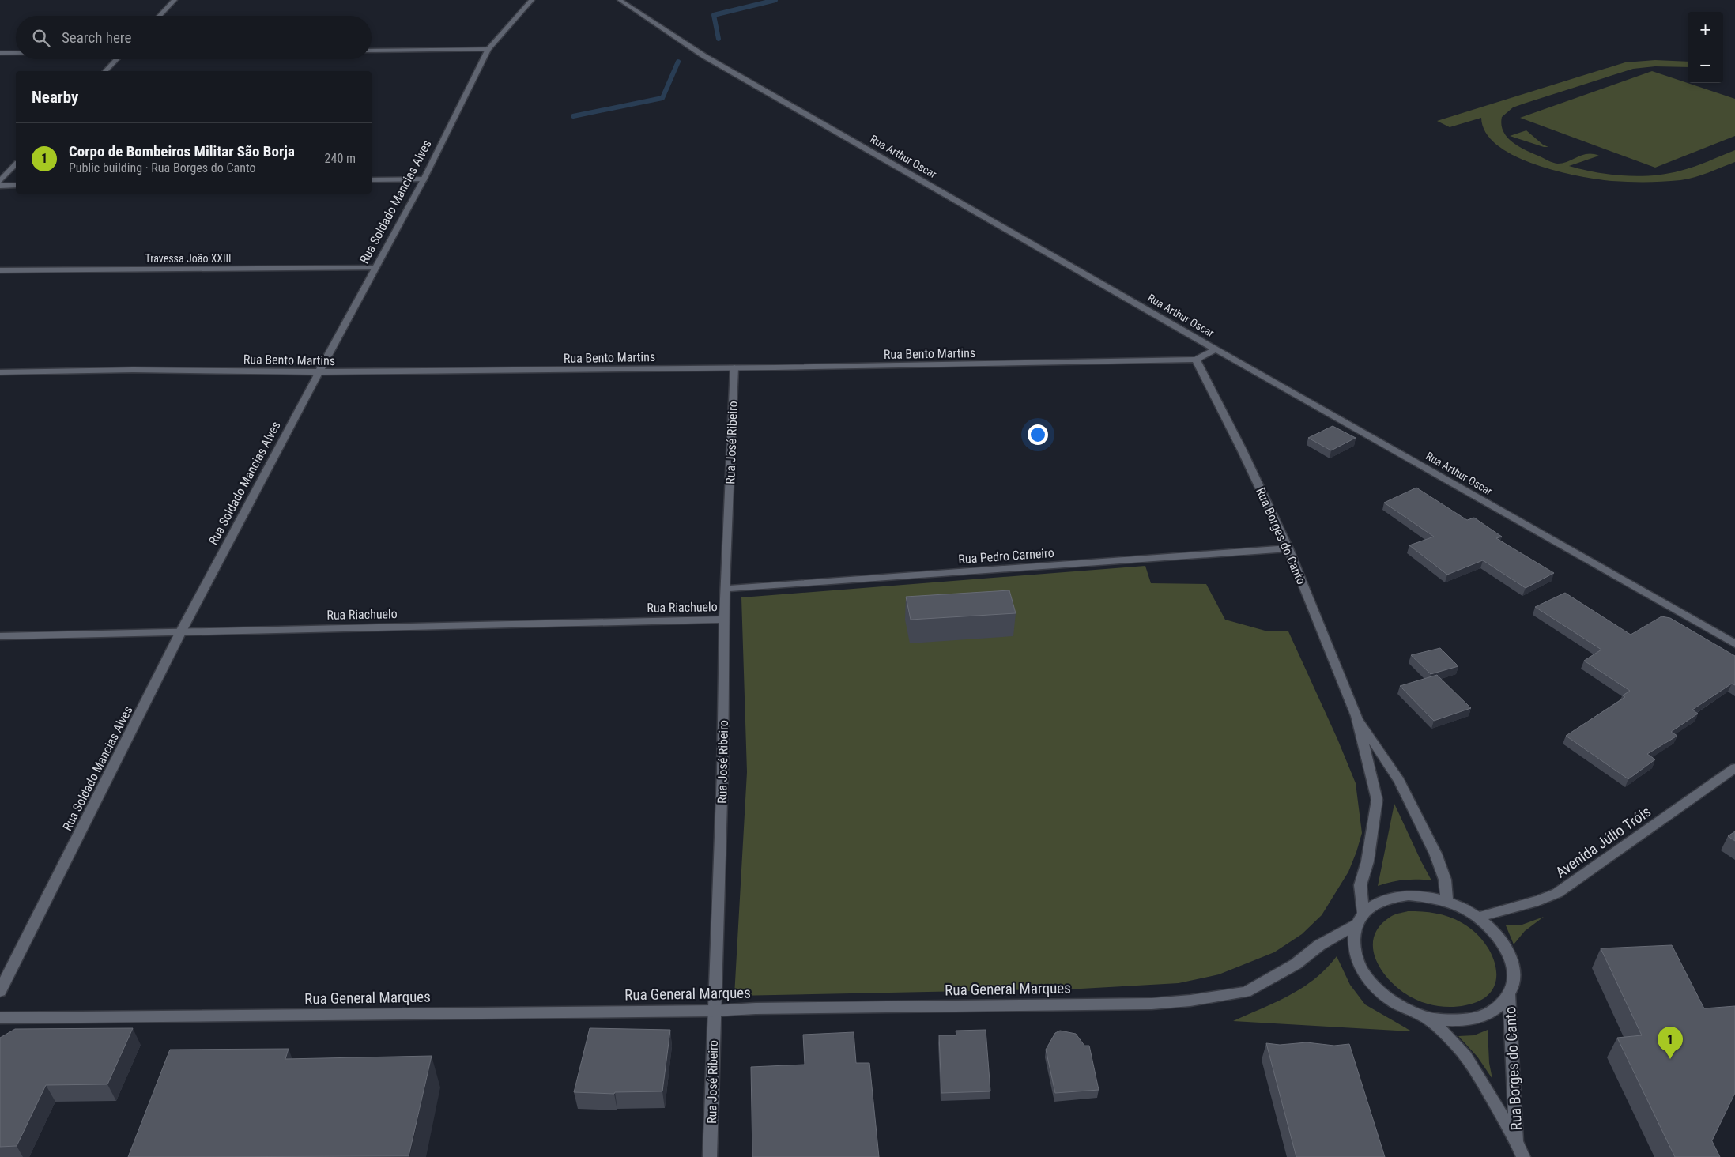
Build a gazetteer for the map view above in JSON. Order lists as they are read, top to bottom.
{
  "streets": {
    "street": [
      "Rua Arthur Oscar",
      "Rua Soldado Mancias Alves",
      "Travessa João XXIII",
      "Rua Bento Martins",
      "Rua José Ribeiro",
      "Rua Borges do Canto",
      "Rua Pedro Carneiro",
      "Rua Riachuelo",
      "Avenida Júlio Tróis",
      "Rua General Marques"
    ]
  },
  "crossings": [
    ["Rua Arthur Oscar", "Rua Bento Martins"],
    ["Rua Soldado Mancias Alves", "Travessa João XXIII"],
    ["Rua Soldado Mancias Alves", "Rua Bento Martins"],
    ["Rua Soldado Mancias Alves", "Rua Riachuelo"],
    ["Rua Bento Martins", "Rua José Ribeiro"],
    ["Rua Bento Martins", "Rua Borges do Canto"],
    ["Rua José Ribeiro", "Rua Pedro Carneiro"],
    ["Rua José Ribeiro", "Rua Riachuelo"],
    ["Rua José Ribeiro", "Rua General Marques"],
    ["Rua Borges do Canto", "Rua Pedro Carneiro"]
  ],
  "page": {
    "map_buttons": ["+", "−"],
    "search": "Search here",
    "heading": "Nearby",
    "list": [
      {
        "mark": "1",
        "name": "Corpo de Bombeiros Militar São Borja",
        "note": "Public building · Rua Borges do Canto",
        "value": "240 m"
      }
    ],
    "pins": "1"
  }
}
